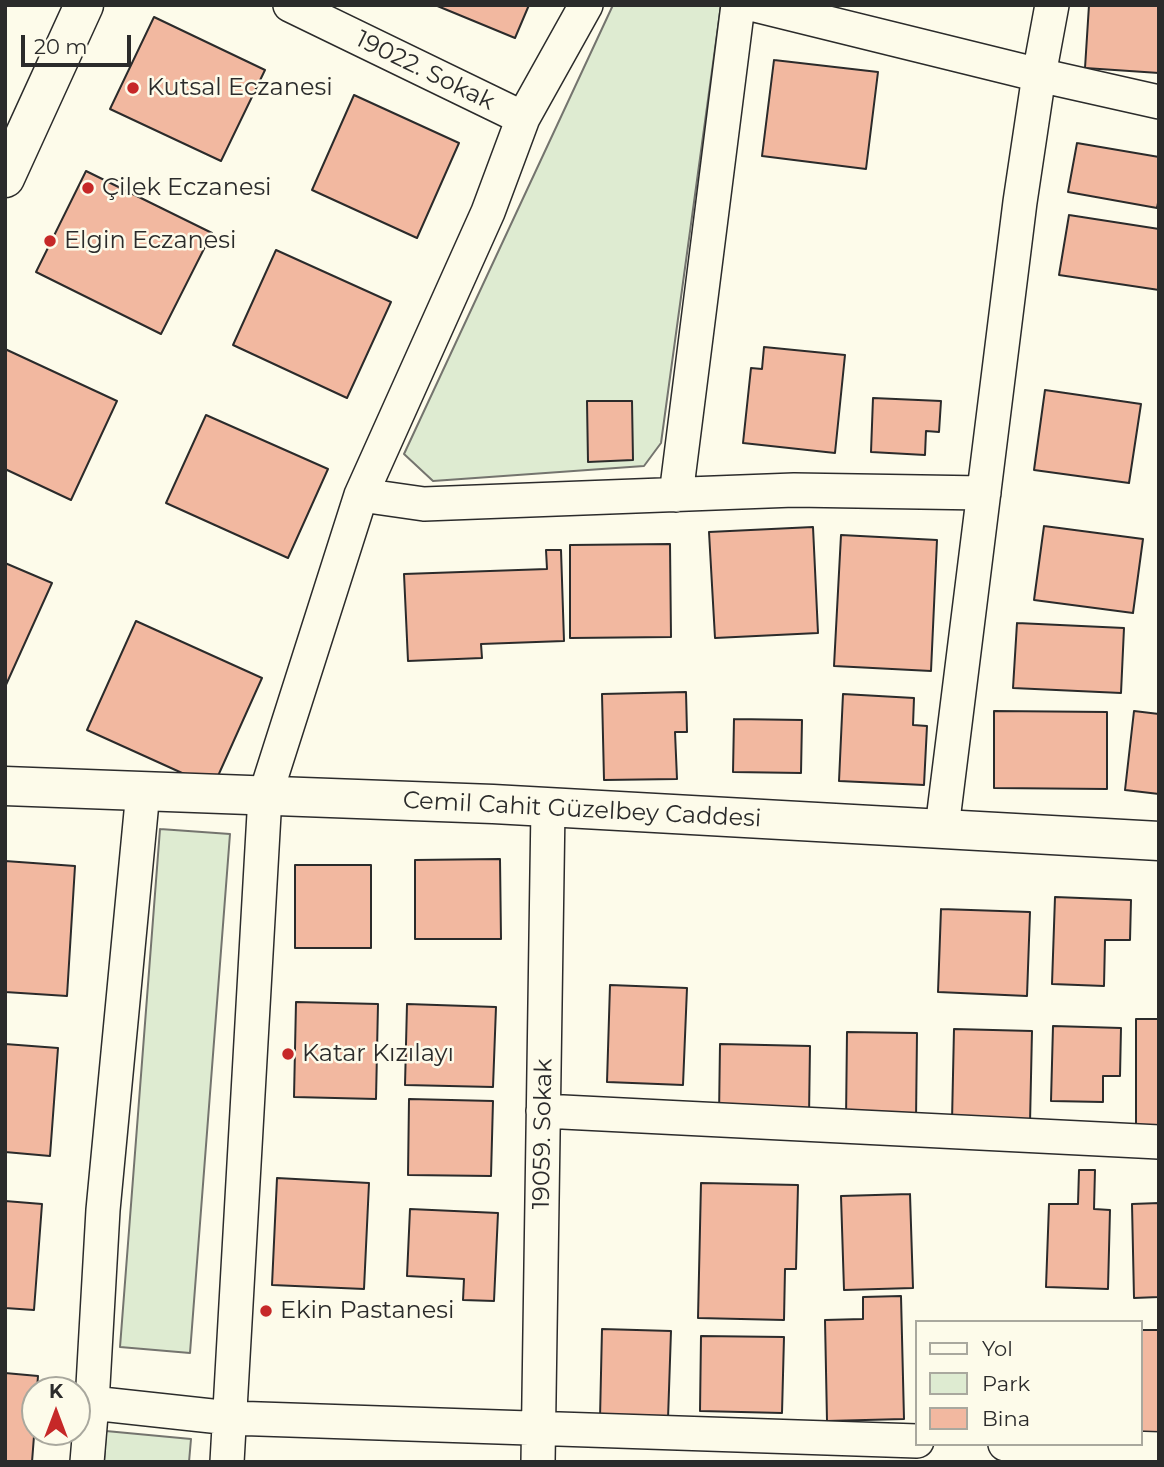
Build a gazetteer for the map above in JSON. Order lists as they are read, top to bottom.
{
  "streets": {
    "street": ["19022. Sokak", "Cemil Cahit Güzelbey Caddesi", "19059. Sokak"]
  },
  "crossings": [
    ["Cemil Cahit Güzelbey Caddesi", "19059. Sokak"]
  ],
  "places": [
    "Kutsal Eczanesi",
    "Çilek Eczanesi",
    "Elgin Eczanesi",
    "Katar Kızılayı",
    "Ekin Pastanesi"
  ],
  "legend": ["Yol", "Park", "Bina"],
  "scale_bar": "20 m",
  "north": "top"
}
